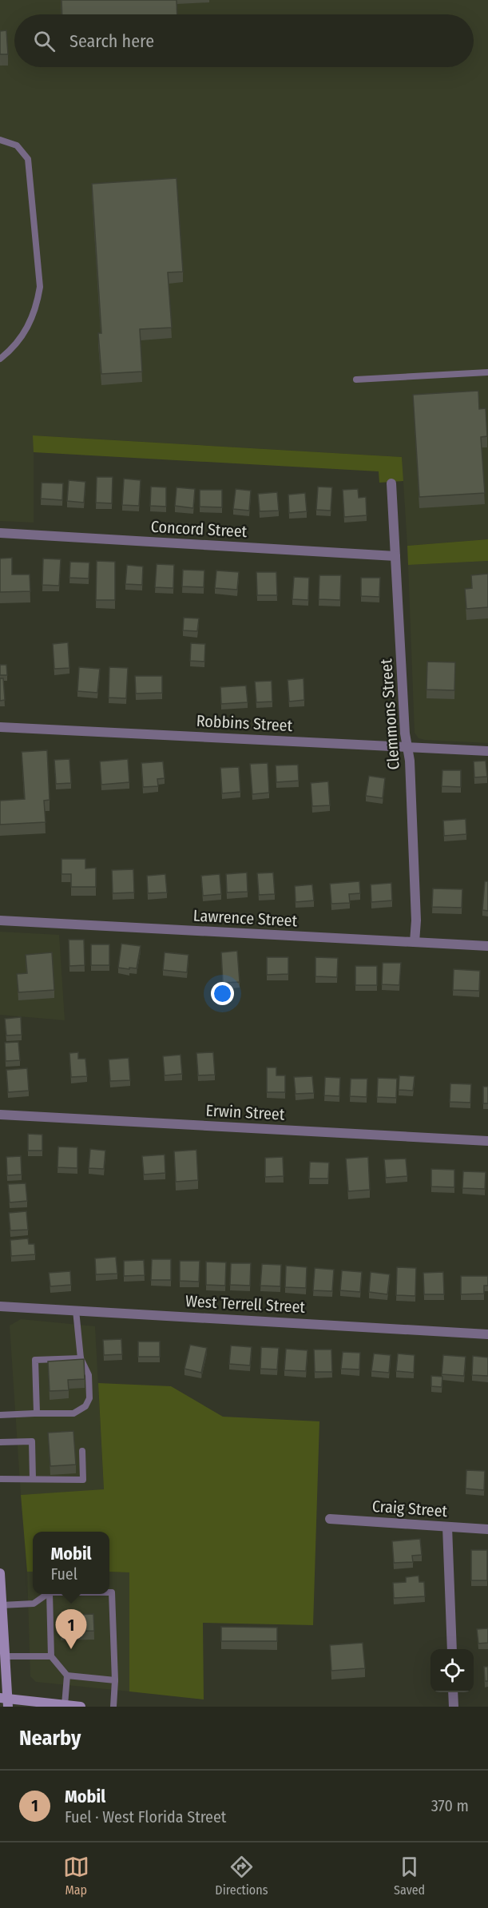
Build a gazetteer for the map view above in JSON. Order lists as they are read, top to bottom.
{
  "streets": {
    "street": [
      "Concord Street",
      "Clemmons Street",
      "Robbins Street",
      "Lawrence Street",
      "Erwin Street",
      "West Terrell Street",
      "Craig Street"
    ]
  },
  "crossings": [
    ["Concord Street", "Clemmons Street"],
    ["Clemmons Street", "Robbins Street"],
    ["Clemmons Street", "Lawrence Street"]
  ],
  "page": {
    "search": "Search here",
    "popup": ["Mobil", "Fuel"],
    "pins": "1",
    "heading": "Nearby",
    "list": [
      {
        "mark": "1",
        "name": "Mobil",
        "note": "Fuel · West Florida Street",
        "value": "370 m"
      }
    ],
    "nav": ["Map", "Directions", "Saved"]
  }
}
